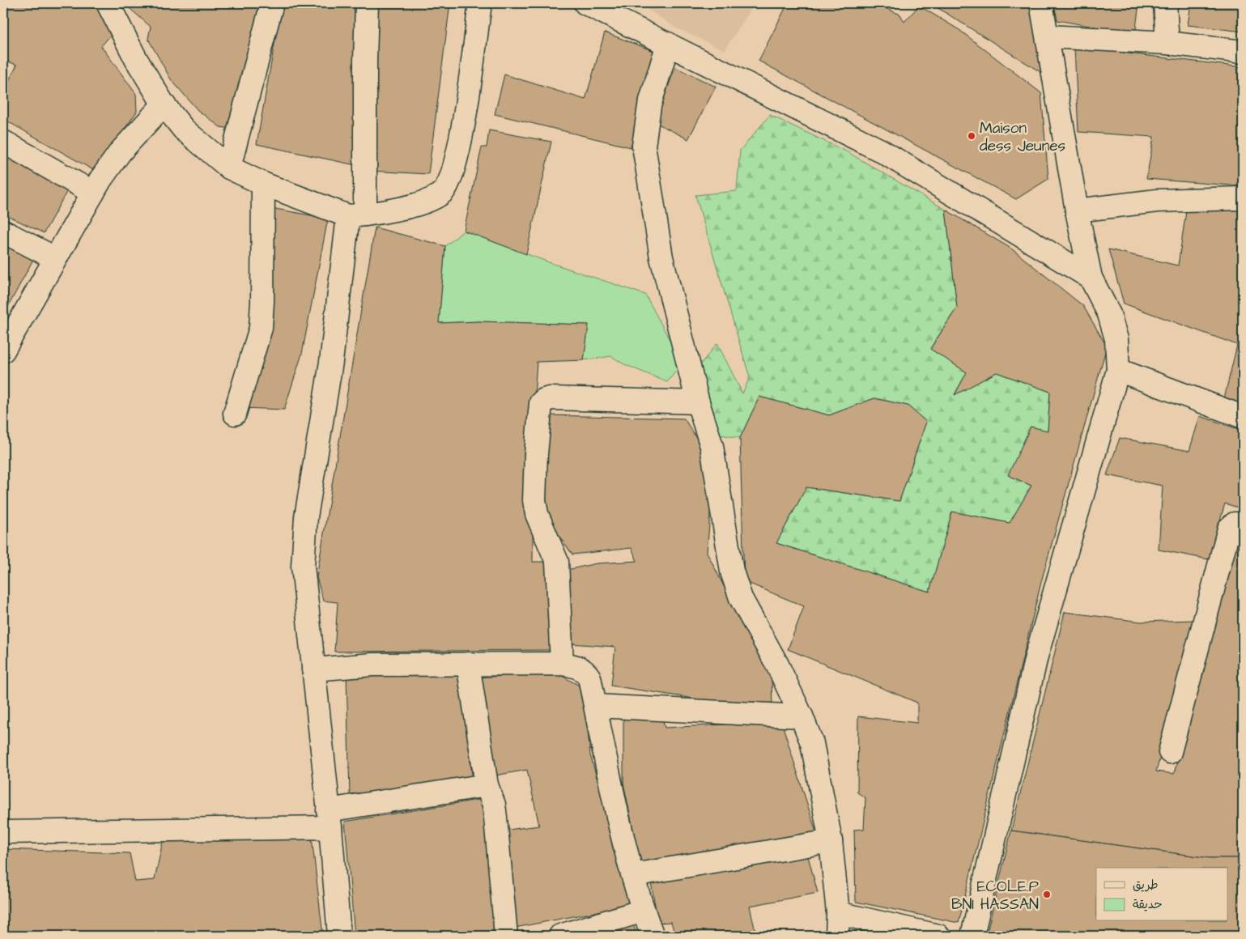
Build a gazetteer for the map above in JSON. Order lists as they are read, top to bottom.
{
  "places": ["Maison dess Jeunes", "ECOLE.P BNI HASSAN"],
  "legend": ["طريق", "حديقة"]
}
